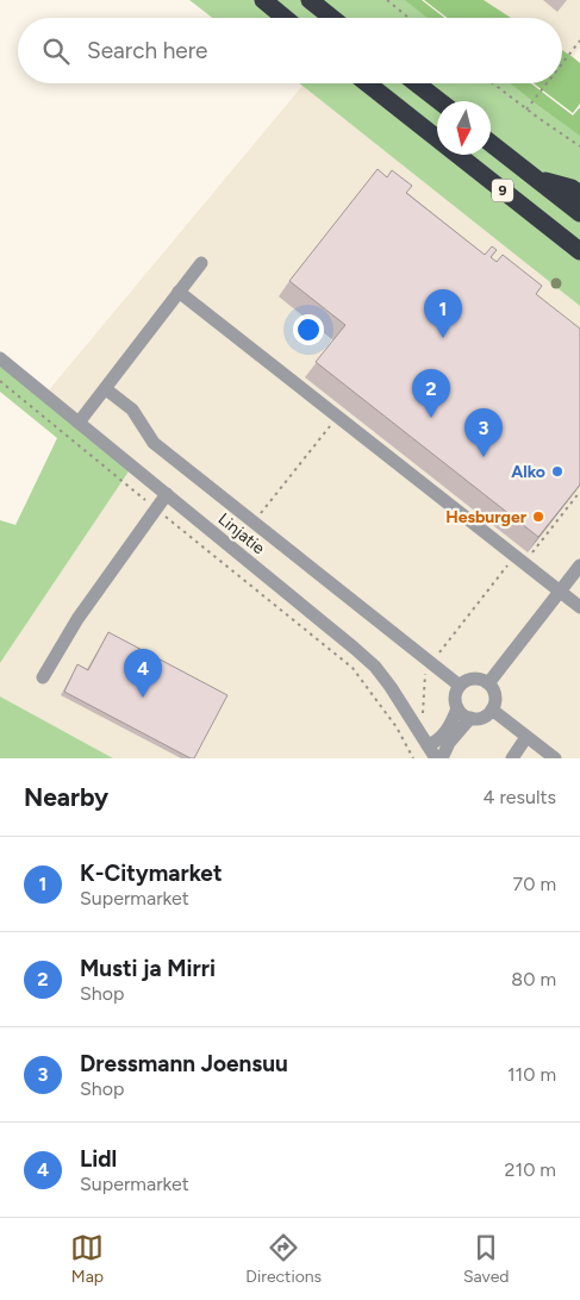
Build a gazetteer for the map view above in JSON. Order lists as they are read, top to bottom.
{
  "streets": {
    "highway": ["9"],
    "street": ["Linjatie"]
  },
  "places": ["Alko", "Hesburger"],
  "north": "bottom",
  "page": {
    "search": "Search here",
    "pins": [
      "1",
      "2",
      "3",
      "4"
    ],
    "heading": ["Nearby", "4 results"],
    "list": [
      {
        "mark": "1",
        "name": "K-Citymarket",
        "note": "Supermarket",
        "value": "70 m"
      },
      {
        "mark": "2",
        "name": "Musti ja Mirri",
        "note": "Shop",
        "value": "80 m"
      },
      {
        "mark": "3",
        "name": "Dressmann Joensuu",
        "note": "Shop",
        "value": "110 m"
      },
      {
        "mark": "4",
        "name": "Lidl",
        "note": "Supermarket",
        "value": "210 m"
      }
    ],
    "nav": ["Map", "Directions", "Saved"]
  }
}
